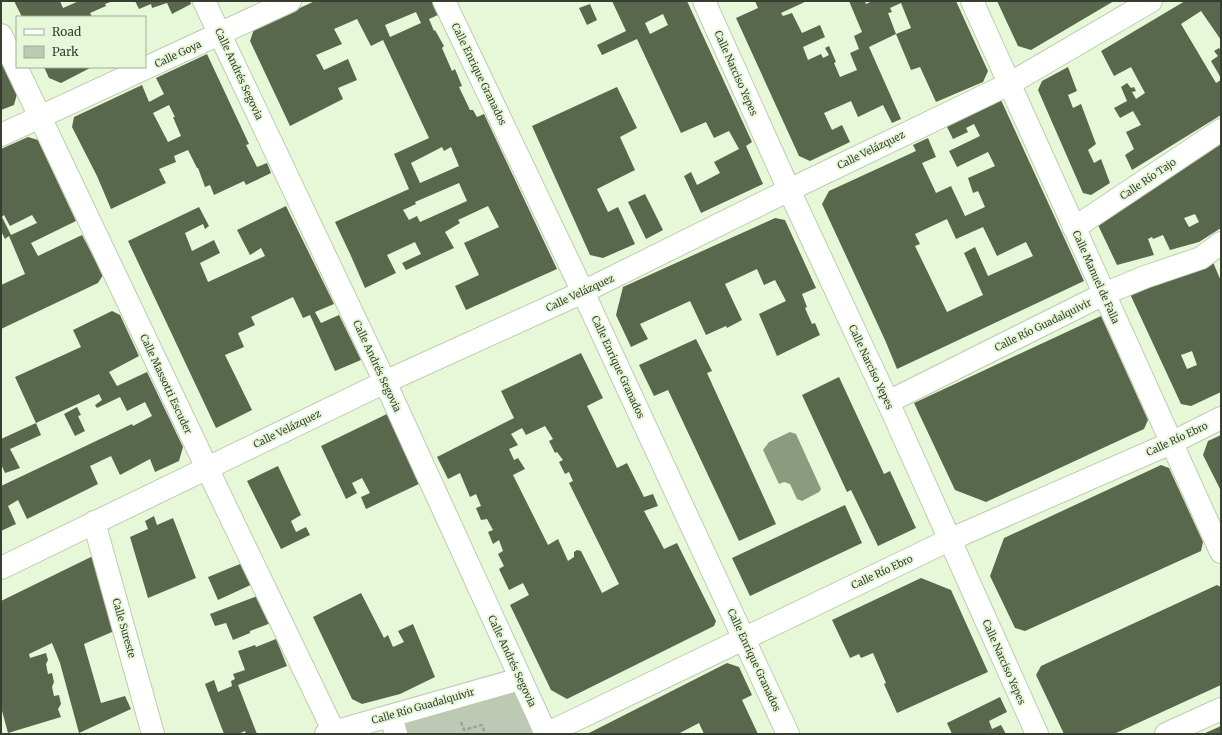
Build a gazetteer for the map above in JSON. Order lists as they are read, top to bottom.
{
  "streets": {
    "street": [
      "Calle Goya",
      "Calle Narciso Yepes",
      "Calle Andrés Segovia",
      "Calle Enrique Granados",
      "Calle Velázquez",
      "Calle Río Tajo",
      "Calle Manuel de Falla",
      "Calle Río Guadalquivir",
      "Calle Massotti Escuder",
      "Calle Río Ebro",
      "Calle Sureste"
    ]
  },
  "crossings": [
    ["Calle Goya", "Calle Andrés Segovia"],
    ["Calle Goya", "Calle Massotti Escuder"],
    ["Calle Narciso Yepes", "Calle Velázquez"],
    ["Calle Narciso Yepes", "Calle Río Guadalquivir"],
    ["Calle Narciso Yepes", "Calle Río Ebro"],
    ["Calle Andrés Segovia", "Calle Velázquez"],
    ["Calle Andrés Segovia", "Calle Río Guadalquivir"],
    ["Calle Andrés Segovia", "Calle Río Ebro"],
    ["Calle Enrique Granados", "Calle Velázquez"],
    ["Calle Enrique Granados", "Calle Río Ebro"],
    ["Calle Velázquez", "Calle Manuel de Falla"],
    ["Calle Velázquez", "Calle Massotti Escuder"],
    ["Calle Velázquez", "Calle Sureste"],
    ["Calle Río Tajo", "Calle Manuel de Falla"],
    ["Calle Manuel de Falla", "Calle Río Guadalquivir"],
    ["Calle Manuel de Falla", "Calle Río Ebro"],
    ["Calle Río Guadalquivir", "Calle Massotti Escuder"]
  ],
  "legend": ["Road", "Park"]
}
